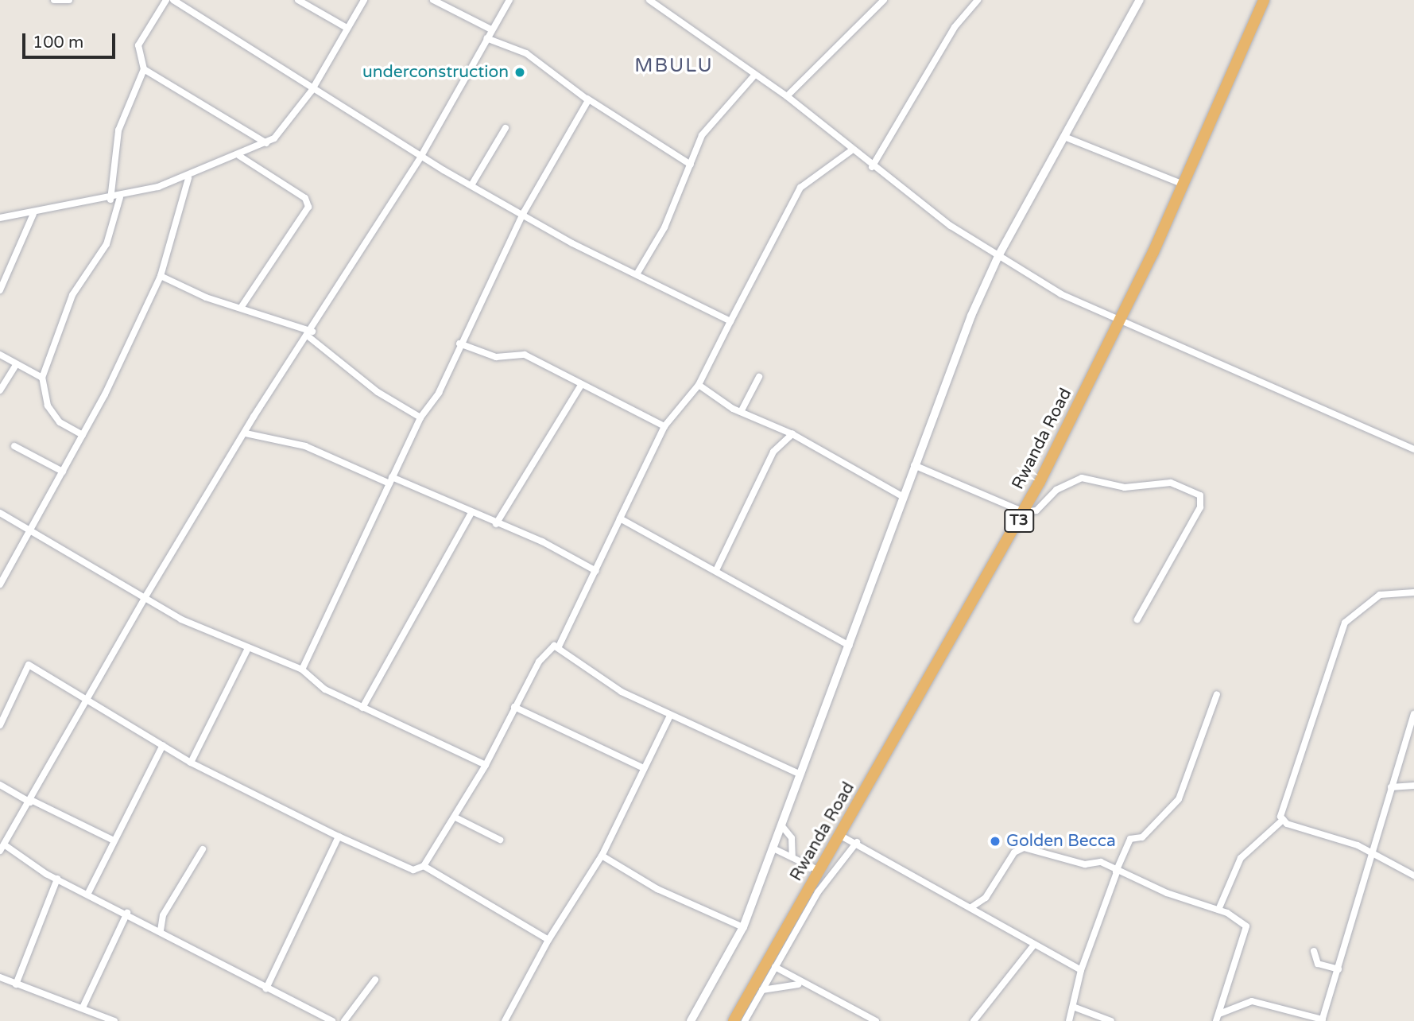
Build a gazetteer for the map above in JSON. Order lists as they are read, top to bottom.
{
  "streets": {
    "highway": ["Rwanda Road", "T3"]
  },
  "districts": ["MBULU"],
  "places": ["underconstruction", "Golden Becca"],
  "scale_bar": "100 m"
}
